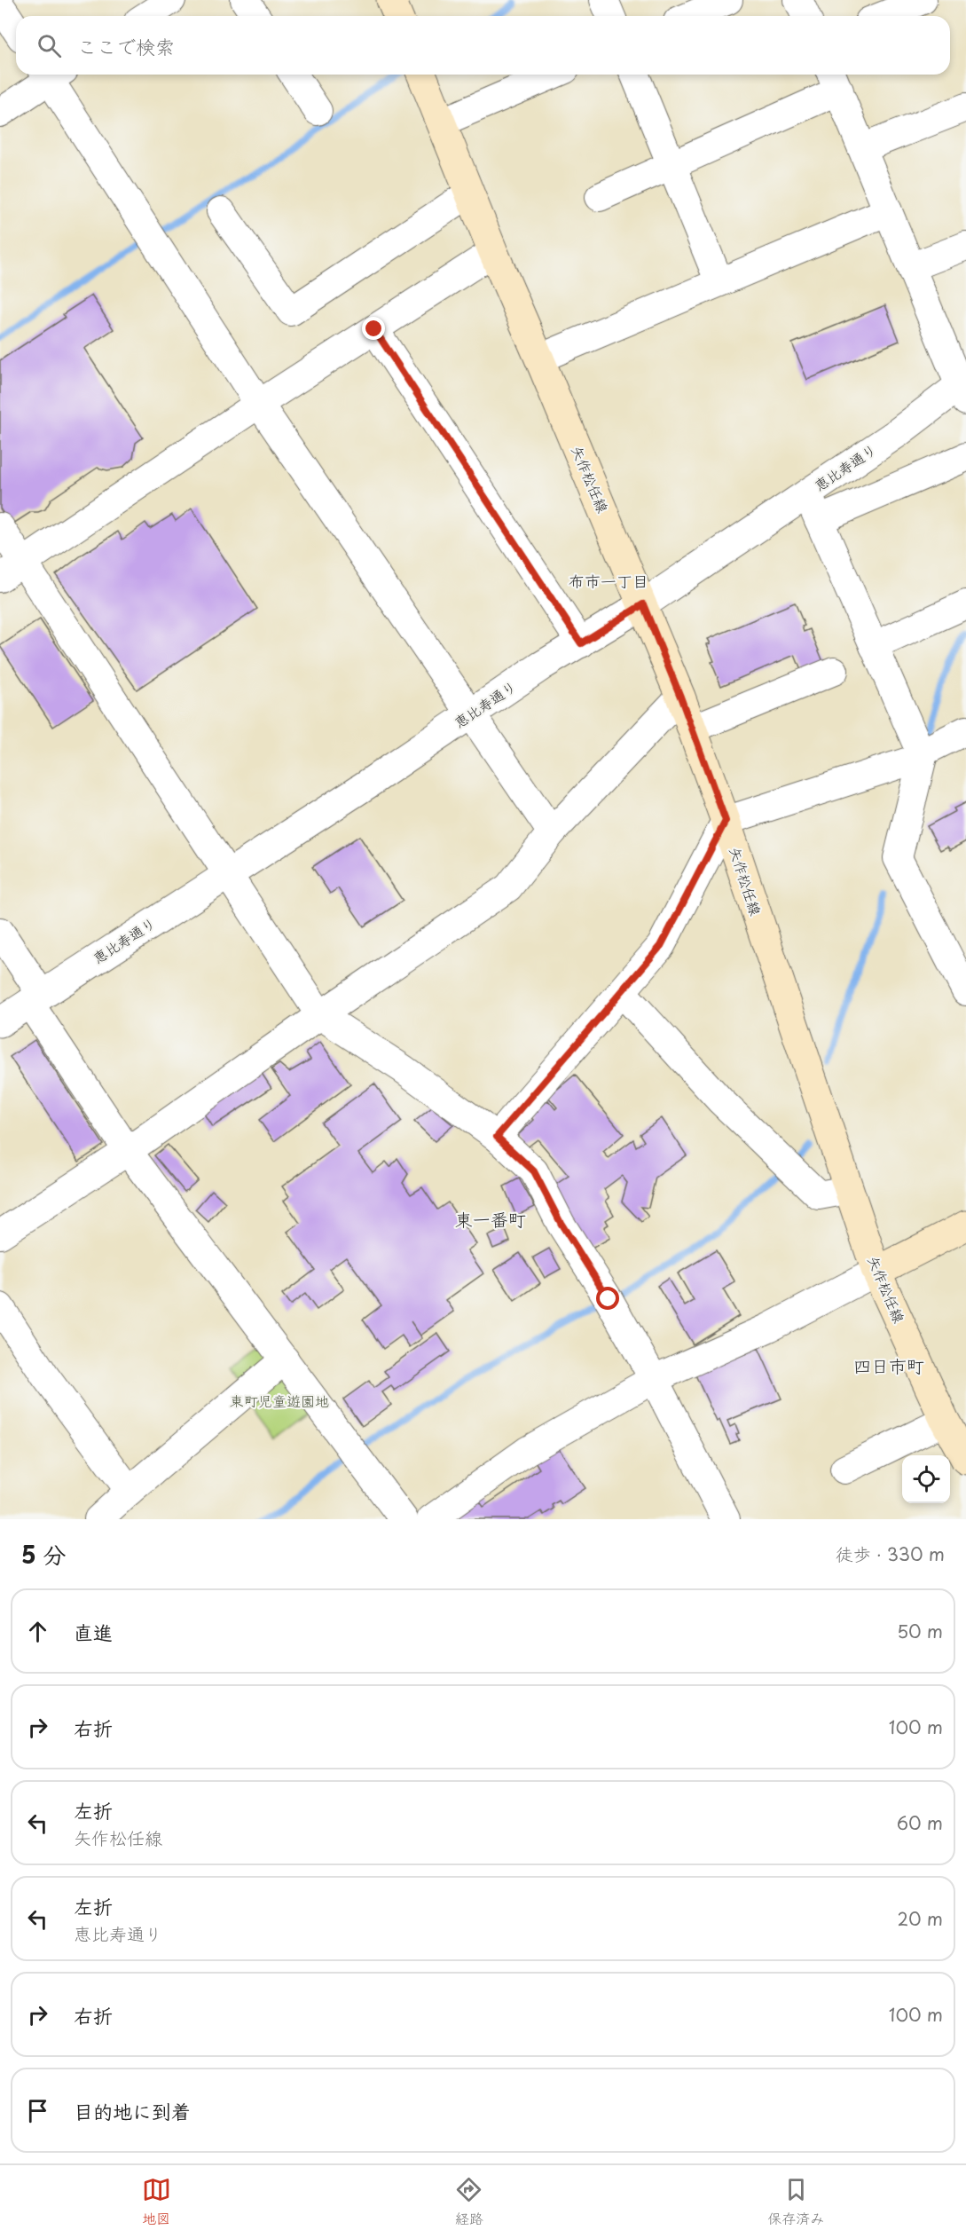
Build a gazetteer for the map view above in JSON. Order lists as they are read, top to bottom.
{
  "streets": {
    "main road": ["矢作松任線"],
    "street": ["恵比寿通り"]
  },
  "crossings": [
    ["恵比寿通り", "矢作松任線"]
  ],
  "districts": ["布市一丁目", "東一番町", "四日市町"],
  "parks": ["東町児童遊園地"],
  "page": {
    "search": "ここで検索",
    "heading": ["5 分", "徒歩 · 330 m"],
    "list": [
      ["直進", "50 m"],
      ["右折", "100 m"],
      ["左折", "矢作松任線", "60 m"],
      ["左折", "恵比寿通り", "20 m"],
      ["右折", "100 m"],
      "目的地に到着"
    ],
    "nav": ["地図", "経路", "保存済み"]
  }
}
